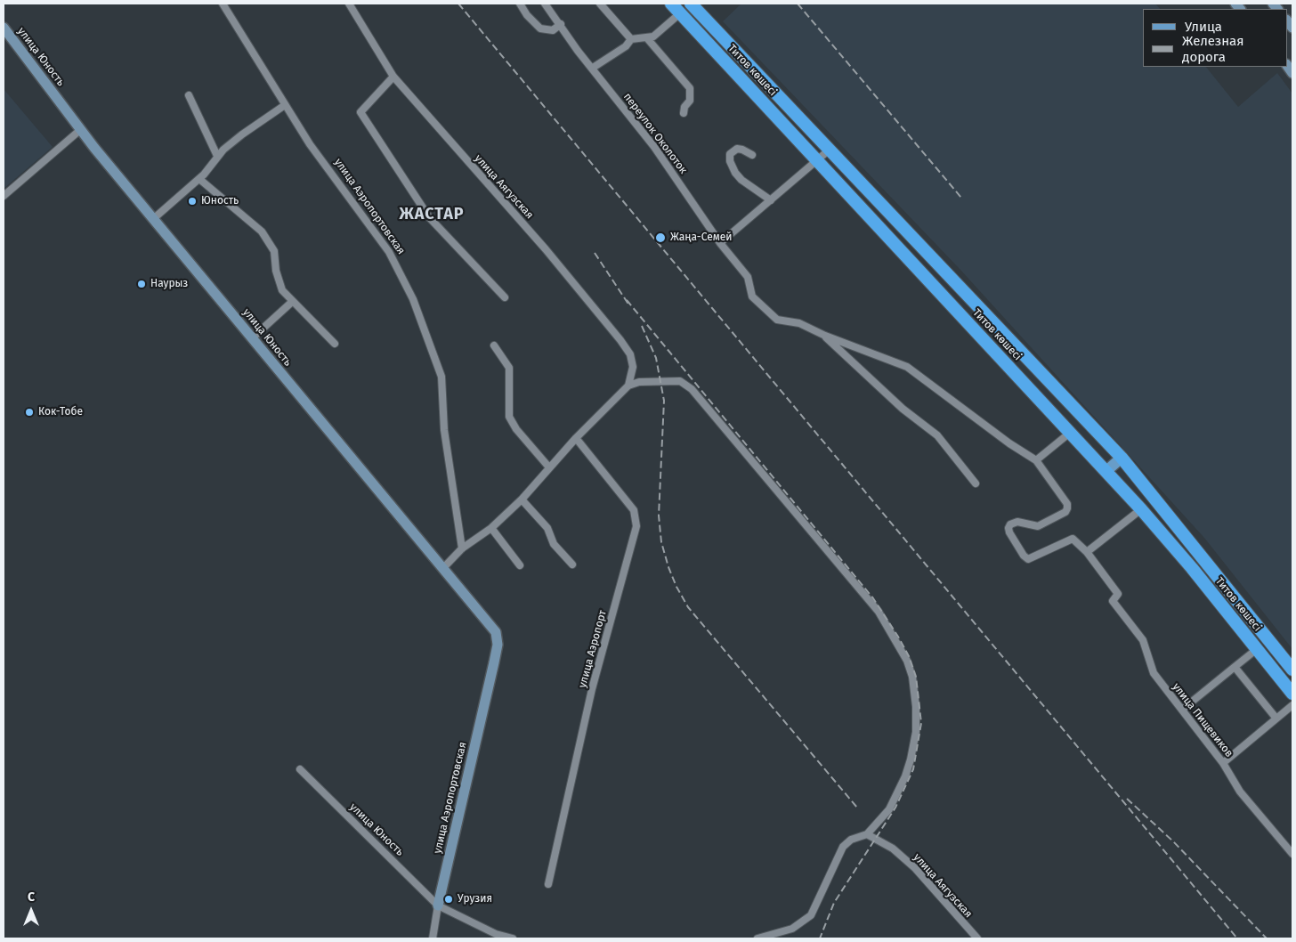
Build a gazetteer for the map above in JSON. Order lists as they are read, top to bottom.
{
  "streets": {
    "highway": ["Титов көшесі"],
    "street": [
      "улица Юность",
      "переулок Околоток",
      "улица Аягузская",
      "улица Аэропортовская",
      "улица Аэропорт",
      "улица Пищевиков"
    ]
  },
  "crossings": [
    ["улица Юность", "улица Аэропортовская"]
  ],
  "districts": ["ЖАСТАР"],
  "places": [
    "Юность",
    "Жаңа-Семей",
    "Наурыз",
    "Кок-Тобе",
    "Урузия"
  ],
  "legend": ["Улица", "Железная дорога"],
  "north": "top"
}
